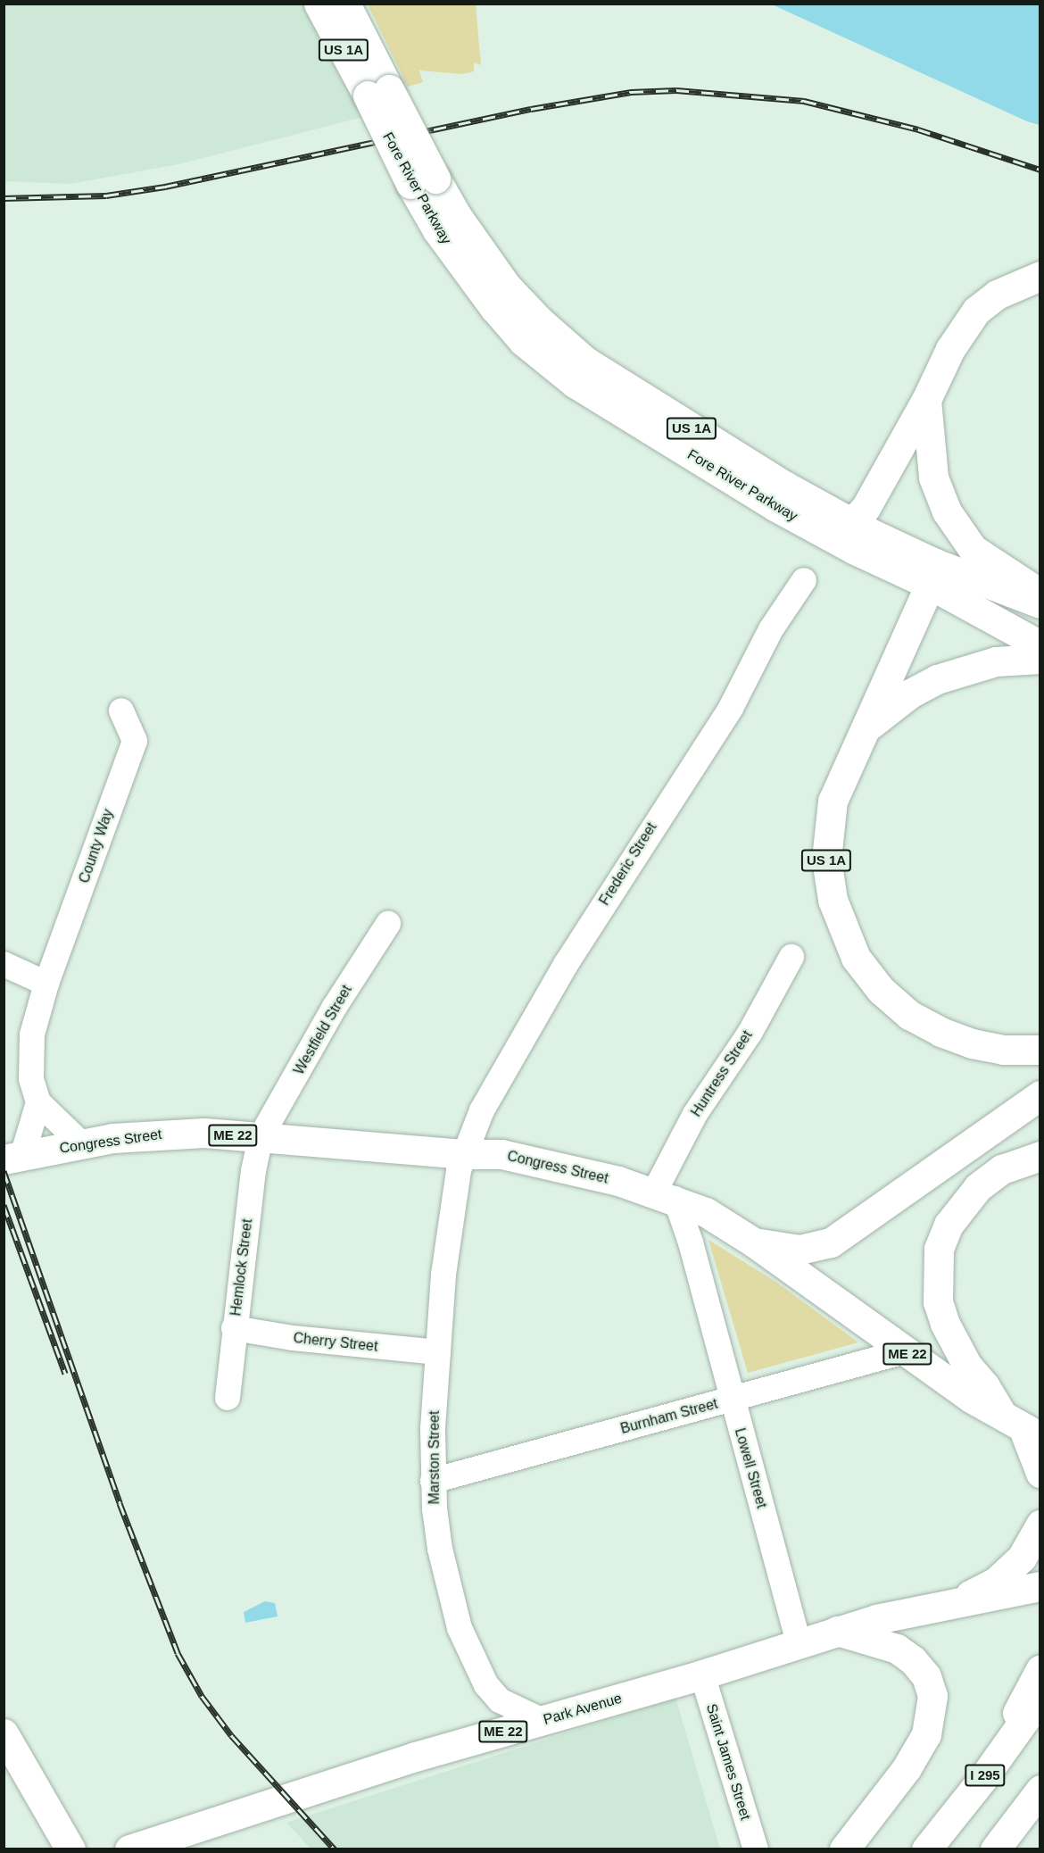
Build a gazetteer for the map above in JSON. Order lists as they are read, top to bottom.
{
  "streets": {
    "main road": [
      "US 1A",
      "Fore River Parkway",
      "ME 22",
      "Congress Street",
      "Park Avenue",
      "I 295"
    ],
    "street": [
      "County Way",
      "Frederic Street",
      "Westfield Street",
      "Huntress Street",
      "Hemlock Street",
      "Cherry Street",
      "Burnham Street",
      "Marston Street",
      "Lowell Street",
      "Saint James Street"
    ]
  },
  "crossings": [
    ["US 1A", "Fore River Parkway"],
    ["Frederic Street", "Congress Street"],
    ["Frederic Street", "Marston Street"],
    ["Westfield Street", "Congress Street"],
    ["Westfield Street", "Hemlock Street"],
    ["Huntress Street", "Congress Street"],
    ["Huntress Street", "Lowell Street"],
    ["Congress Street", "Hemlock Street"],
    ["Congress Street", "Burnham Street"],
    ["Congress Street", "Marston Street"],
    ["Congress Street", "Lowell Street"],
    ["Hemlock Street", "Cherry Street"],
    ["Cherry Street", "Marston Street"],
    ["Burnham Street", "Marston Street"],
    ["Burnham Street", "Lowell Street"],
    ["Marston Street", "Park Avenue"],
    ["Lowell Street", "Park Avenue"],
    ["Park Avenue", "Saint James Street"]
  ]
}
